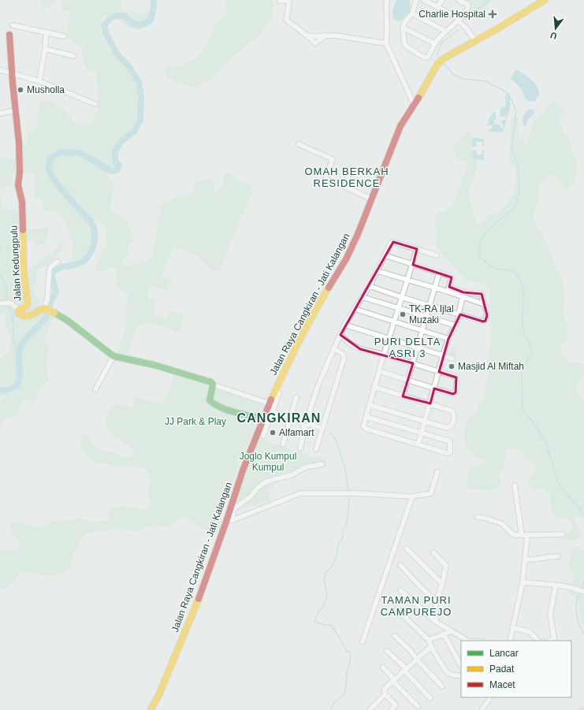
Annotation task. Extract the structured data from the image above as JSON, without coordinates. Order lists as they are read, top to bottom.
{
  "streets": {
    "street": ["Jalan Kedungpulu", "Jalan Raya Cangkiran - Jati Kalangan"]
  },
  "districts": [
    "OMAH BERKAH RESIDENCE",
    "PURI DELTA ASRI 3",
    "CANGKIRAN",
    "TAMAN PURI CAMPUREJO"
  ],
  "parks": ["JJ Park & Play", "Joglo Kumpul Kumpul"],
  "places": {
    "health": ["Charlie Hospital"],
    "other": [
      "Musholla",
      "TK-RA Ijlal Muzaki",
      "Masjid Al Miftah",
      "Alfamart"
    ]
  },
  "legend": ["Lancar", "Padat", "Macet"],
  "north": "bottom"
}
